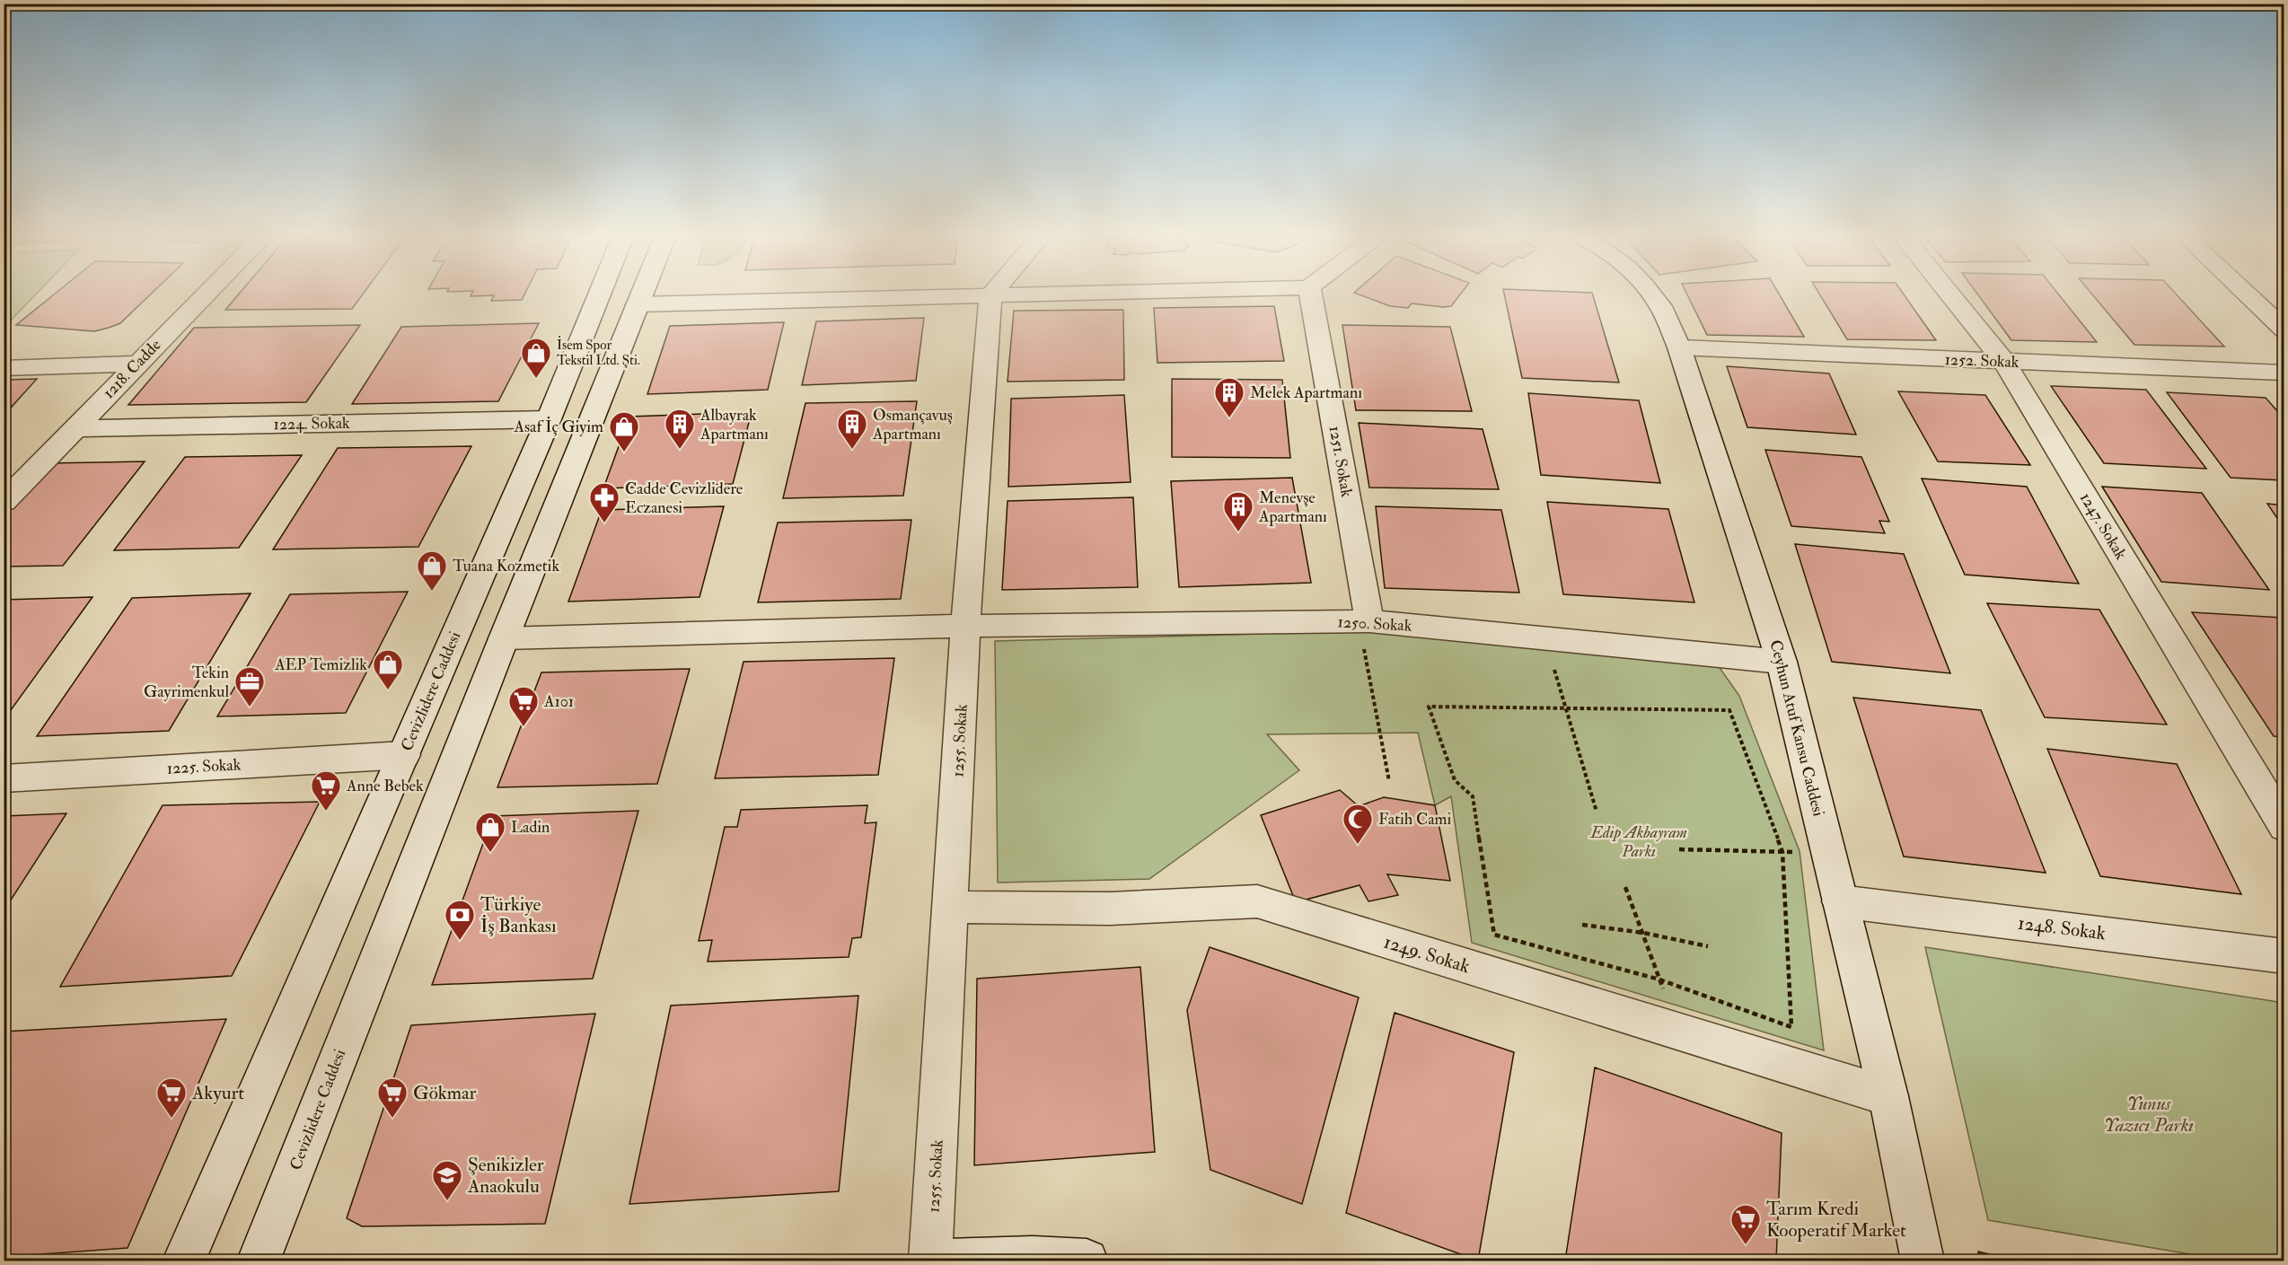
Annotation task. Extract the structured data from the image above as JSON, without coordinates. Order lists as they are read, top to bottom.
{
  "streets": {
    "street": [
      "1252. Sokak",
      "1218. Cadde",
      "1224. Sokak",
      "1251. Sokak",
      "1247. Sokak",
      "1250. Sokak",
      "Cevizlidere Caddesi",
      "Ceyhun Atuf Kansu Caddesi",
      "1255. Sokak",
      "1225. Sokak",
      "1248. Sokak",
      "1249. Sokak"
    ]
  },
  "crossings": [
    ["1252. Sokak", "1247. Sokak"],
    ["1252. Sokak", "Ceyhun Atuf Kansu Caddesi"],
    ["1218. Cadde", "1224. Sokak"],
    ["1224. Sokak", "Cevizlidere Caddesi"],
    ["1251. Sokak", "1250. Sokak"],
    ["1250. Sokak", "Cevizlidere Caddesi"],
    ["1250. Sokak", "Ceyhun Atuf Kansu Caddesi"],
    ["1250. Sokak", "1255. Sokak"],
    ["Cevizlidere Caddesi", "1225. Sokak"],
    ["Ceyhun Atuf Kansu Caddesi", "1248. Sokak"],
    ["Ceyhun Atuf Kansu Caddesi", "1249. Sokak"],
    ["1255. Sokak", "1249. Sokak"]
  ],
  "parks": ["Edip Akbayram Parkı", "Yunus Yazıcı Parkı"],
  "places": {
    "shop": [
      "İsem Spor Tekstil Ltd. Şti.",
      "Asaf İç Giyim",
      "Tuana Kozmetik",
      "AEP Temizlik",
      "Ladin"
    ],
    "building": [
      "Melek Apartmanı",
      "Albayrak Apartmanı",
      "Osmançavuş Apartmanı",
      "Menevşe Apartmanı"
    ],
    "pharmacy": ["Cadde Cevizlidere Eczanesi"],
    "office": ["Tekin Gayrimenkul"],
    "supermarket": [
      "A101",
      "Anne Bebek",
      "Akyurt",
      "Gökmar",
      "Tarım Kredi Kooperatif Market"
    ],
    "mosque": ["Fatih Cami"],
    "bank": ["Türkiye İş Bankası"],
    "school or university": ["Şenikizler Anaokulu"]
  }
}
